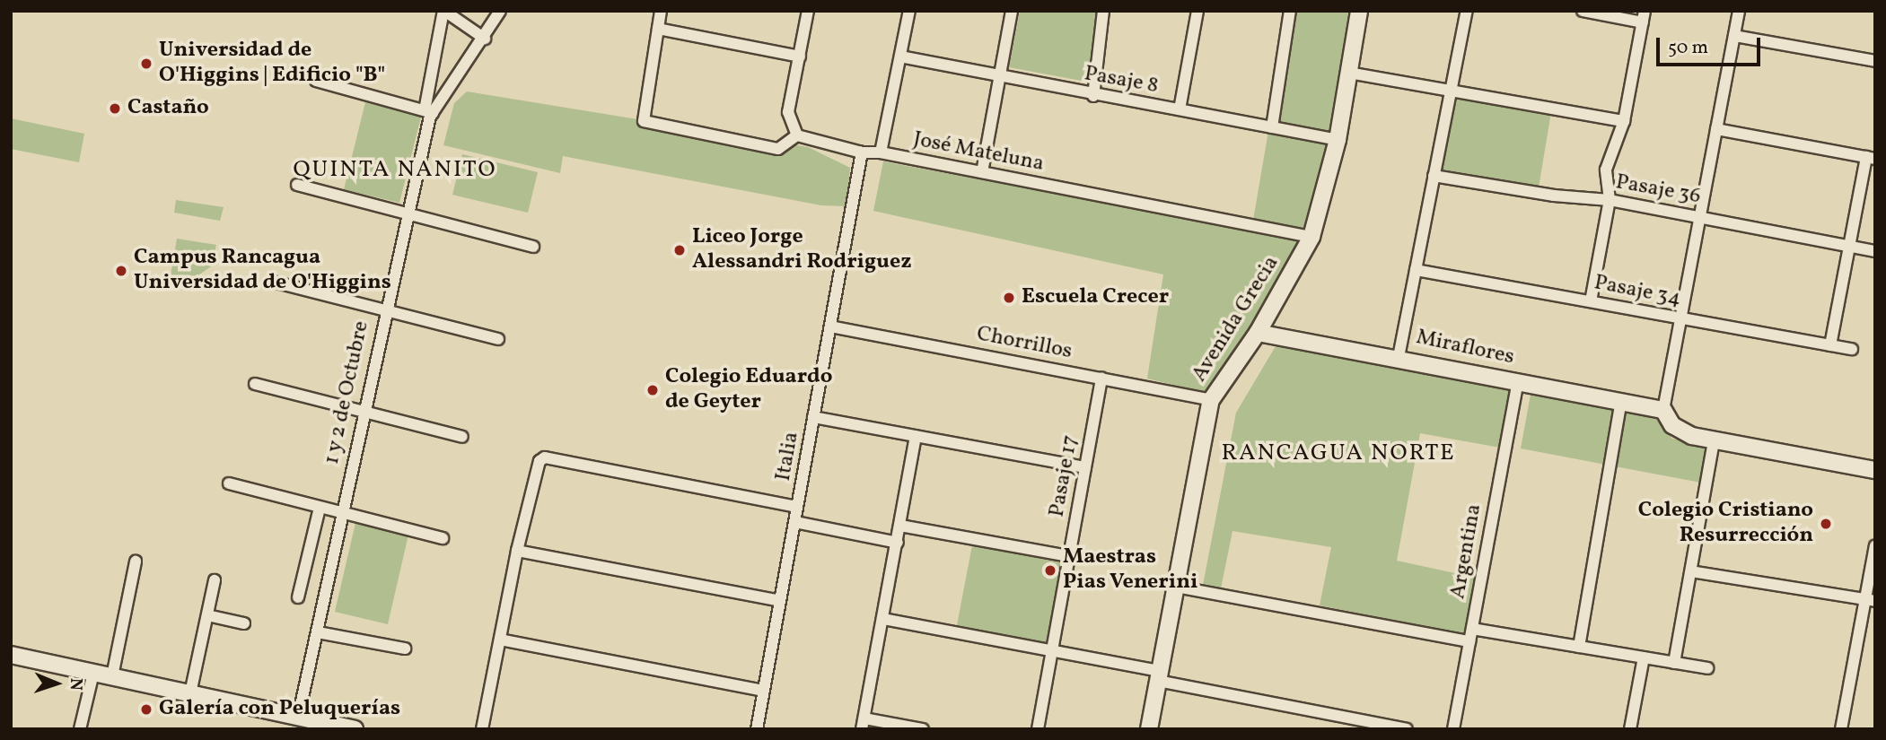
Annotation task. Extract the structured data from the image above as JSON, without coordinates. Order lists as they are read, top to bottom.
{
  "streets": {
    "street": [
      "Pasaje 8",
      "José Mateluna",
      "Pasaje 36",
      "Pasaje 34",
      "Avenida Grecia",
      "Chorrillos",
      "Miraflores",
      "1 y 2 de Octubre",
      "Italia",
      "Pasaje 17",
      "Argentina"
    ]
  },
  "crossings": [
    ["Pasaje 8", "Avenida Grecia"],
    ["José Mateluna", "Avenida Grecia"],
    ["José Mateluna", "Italia"],
    ["Avenida Grecia", "Chorrillos"],
    ["Avenida Grecia", "Miraflores"],
    ["Chorrillos", "Italia"],
    ["Chorrillos", "Pasaje 17"],
    ["Miraflores", "Argentina"]
  ],
  "districts": ["QUINTA NANITO", "RANCAGUA NORTE"],
  "places": [
    "Universidad de O'Higgins | Edificio \"B\"",
    "Castaño",
    "Liceo Jorge Alessandri Rodriguez",
    "Campus Rancagua Universidad de O'Higgins",
    "Escuela Crecer",
    "Colegio Eduardo de Geyter",
    "Colegio Cristiano Resurrección",
    "Maestras Pias Venerini",
    "Galería con Peluquerías"
  ],
  "scale_bar": "50 m",
  "north": "right"
}
